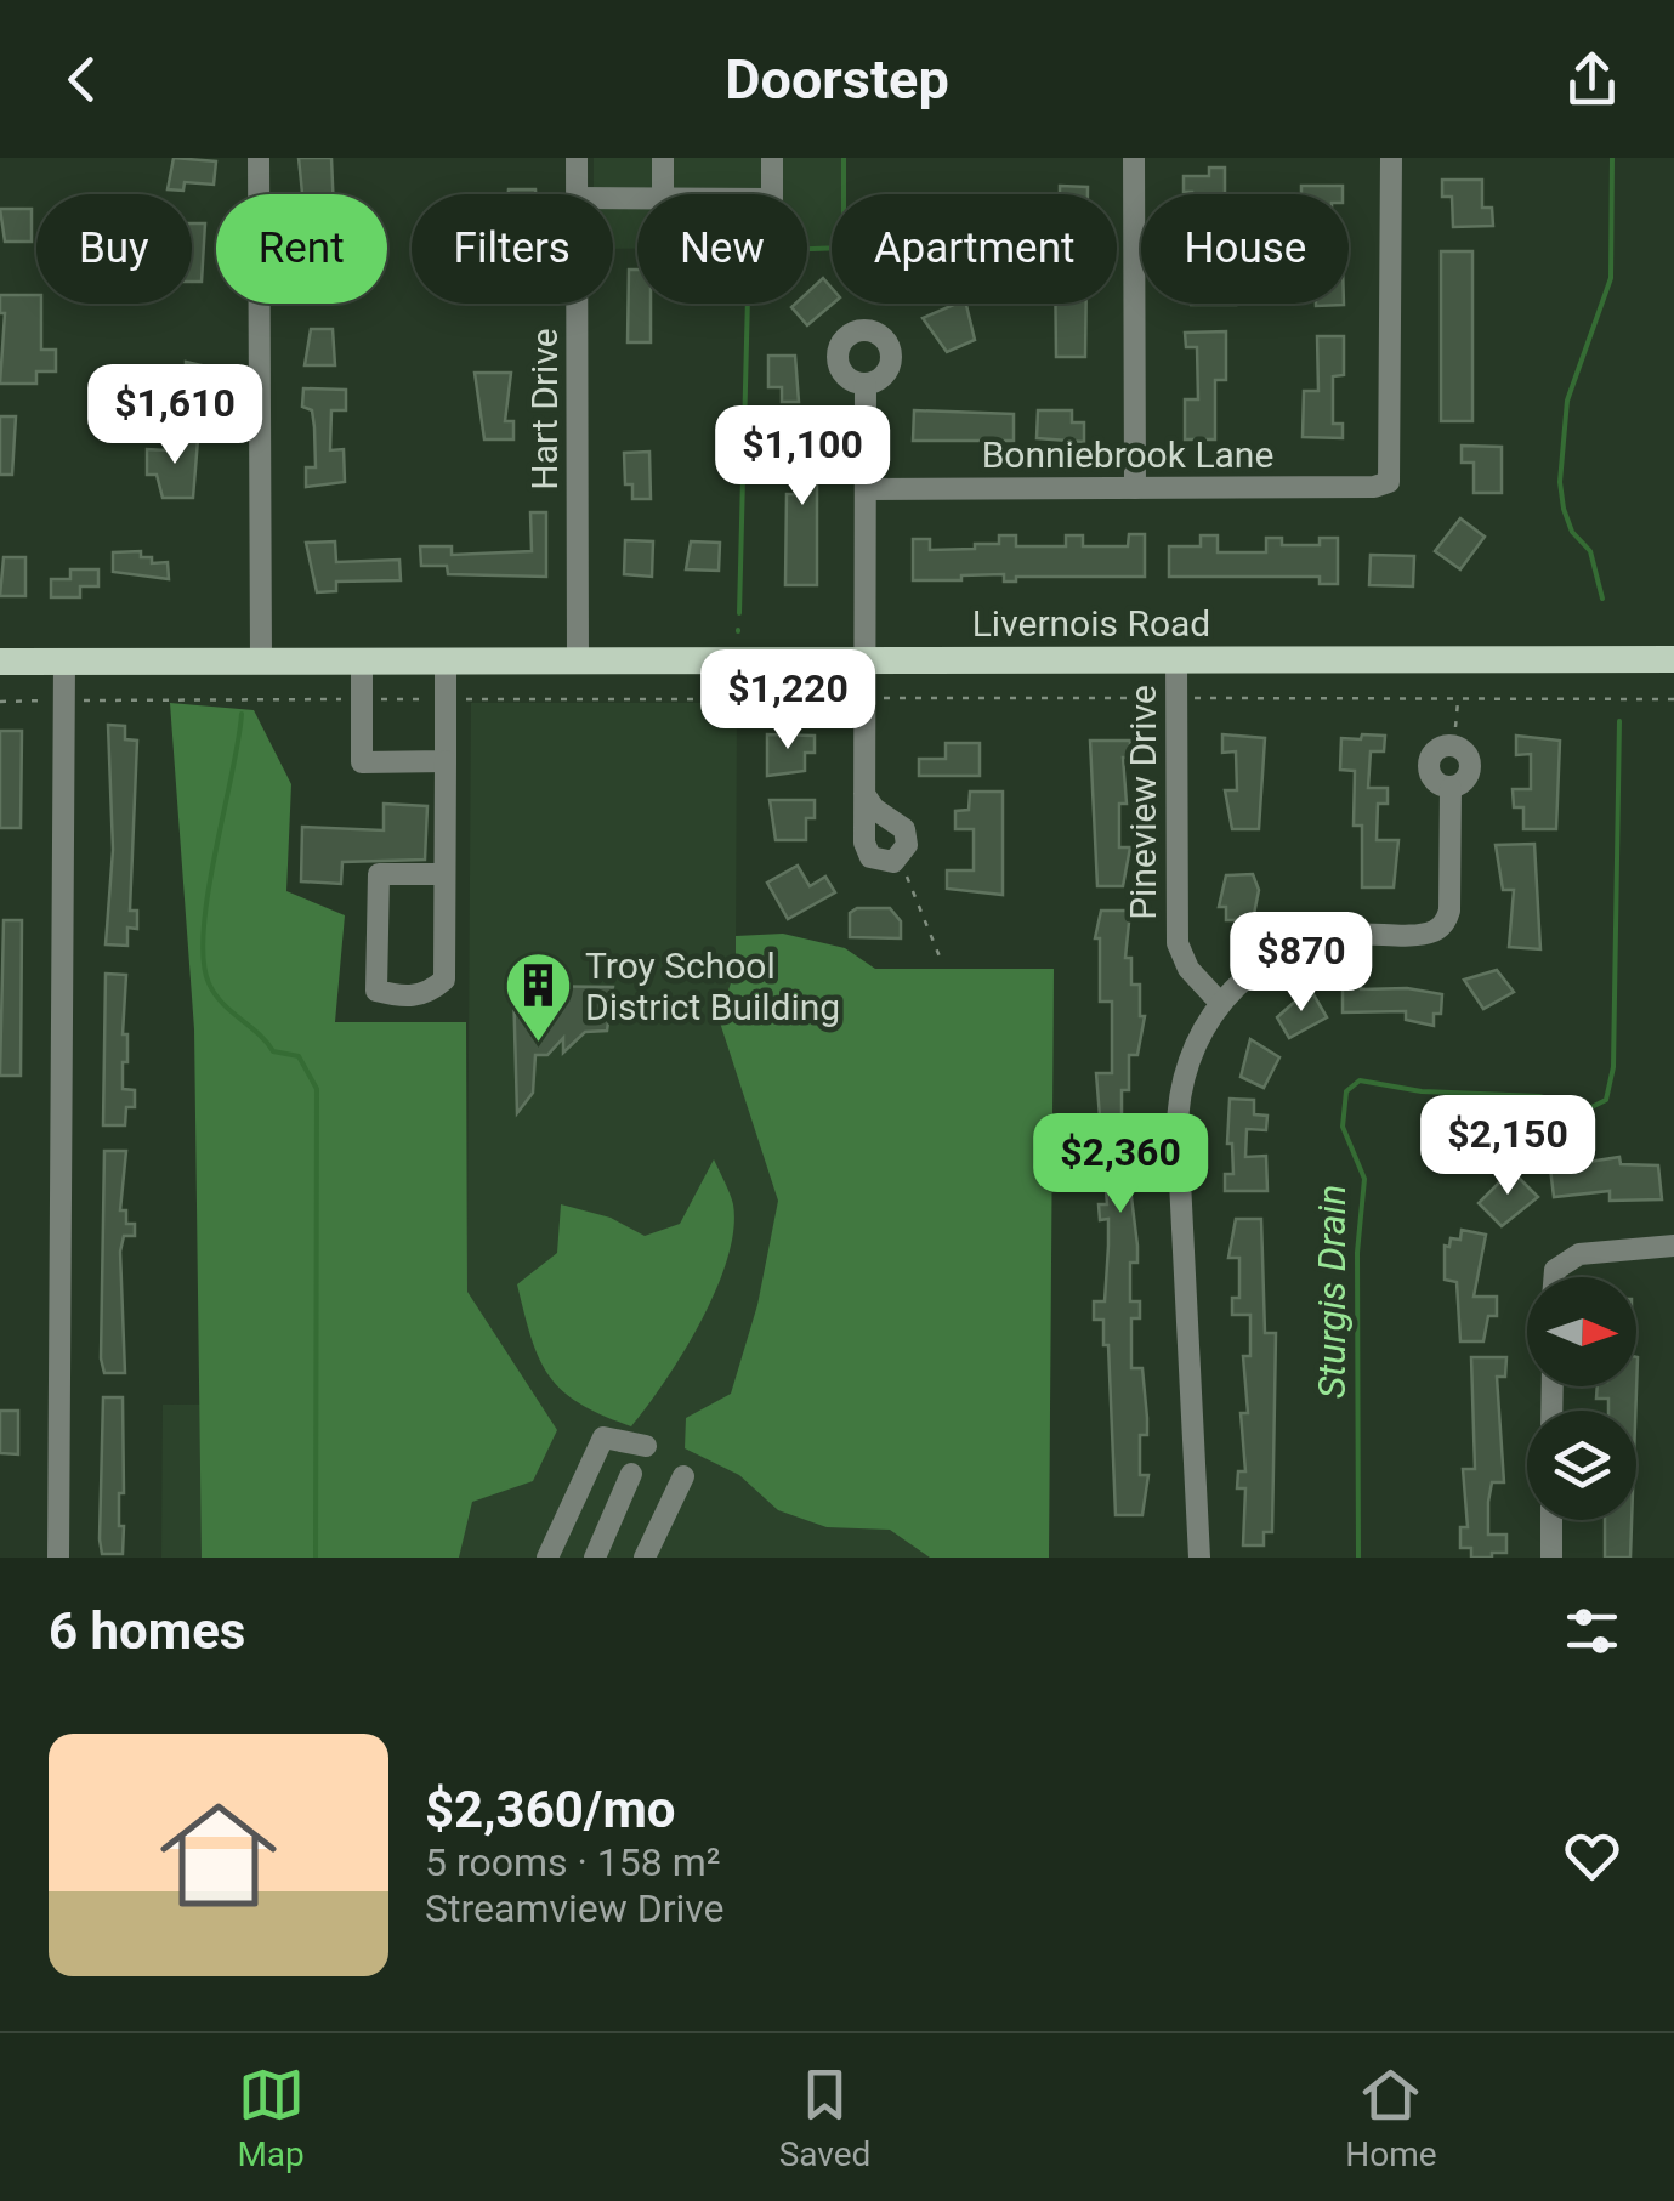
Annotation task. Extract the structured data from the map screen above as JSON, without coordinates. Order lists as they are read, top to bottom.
{
  "streets": {
    "main road": ["Livernois Road"],
    "street": ["Hart Drive", "Bonniebrook Lane", "Pineview Drive"]
  },
  "crossings": [
    ["Hart Drive", "Livernois Road"],
    ["Livernois Road", "Pineview Drive"]
  ],
  "water": ["Sturgis Drain"],
  "places": {
    "building": ["Troy School District Building"]
  },
  "north": "right",
  "page": {
    "header": "Doorstep",
    "chip": [
      "Buy",
      "Rent",
      "Filters",
      "New",
      "Apartment",
      "House"
    ],
    "price": [
      "$1,610",
      "$1,100",
      "$1,220",
      "$870",
      "$2,150",
      "$2,360"
    ],
    "heading": "6 homes",
    "list": [
      {
        "name": "$2,360/mo",
        "note": "5 rooms · 158 m² · Streamview Drive"
      }
    ],
    "tabs": ["Map", "Saved", "Home"]
  }
}
